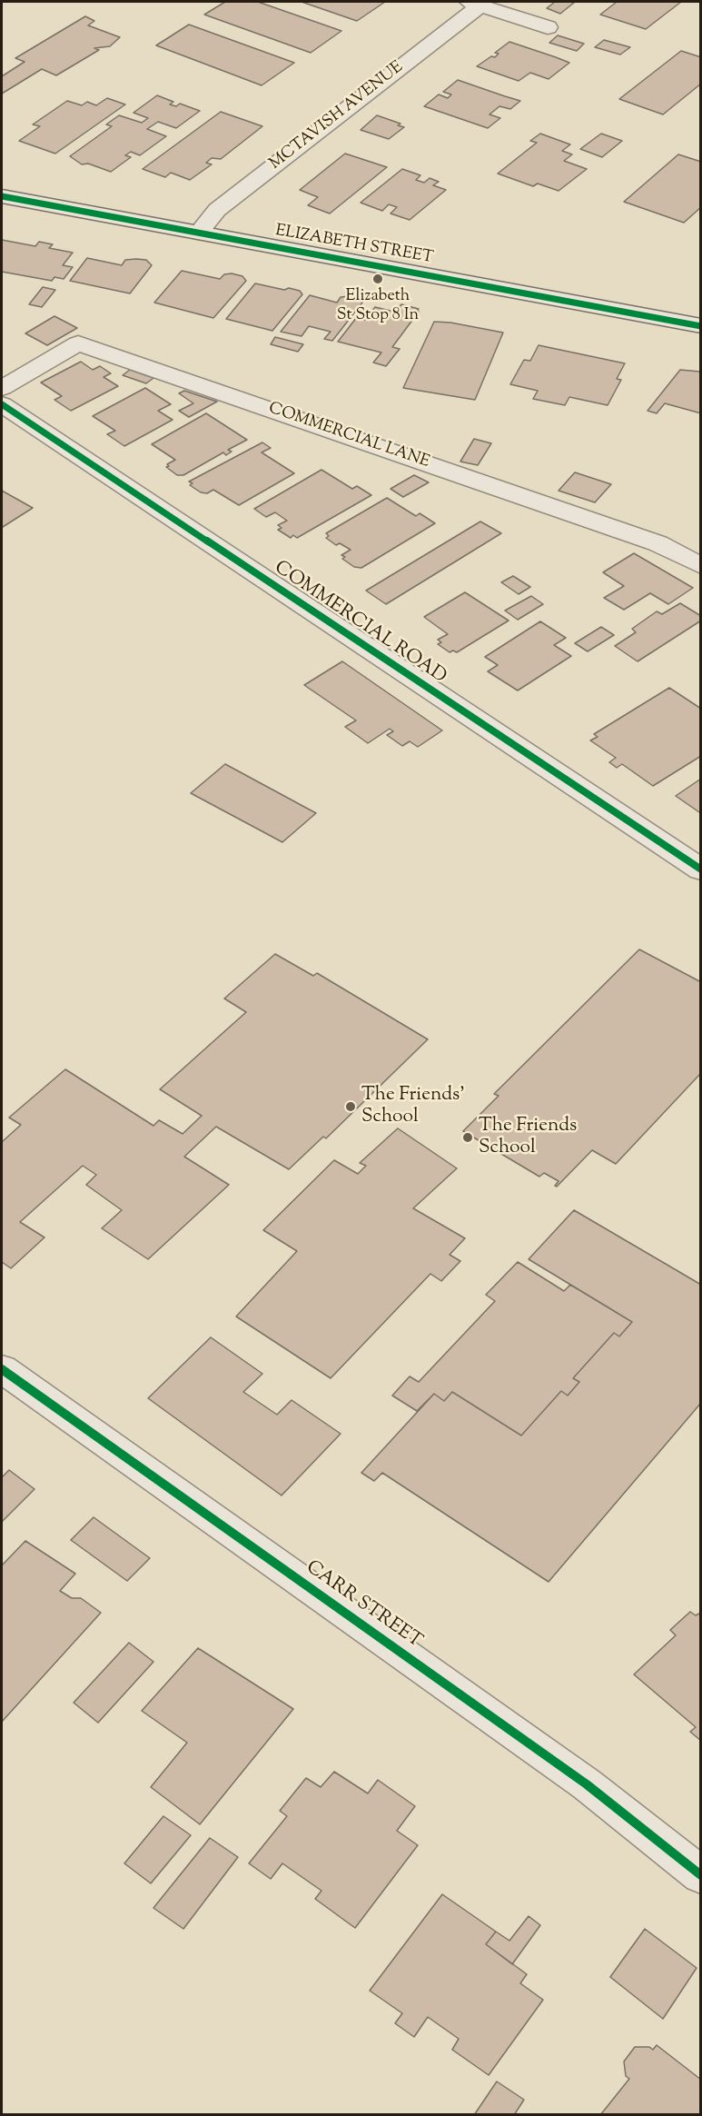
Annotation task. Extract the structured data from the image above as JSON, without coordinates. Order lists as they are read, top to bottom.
{
  "streets": {
    "street": [
      "MCTAVISH AVENUE",
      "ELIZABETH STREET",
      "COMMERCIAL LANE",
      "COMMERCIAL ROAD",
      "CARR STREET"
    ]
  },
  "crossings": [
    ["MCTAVISH AVENUE", "ELIZABETH STREET"]
  ],
  "places": ["Elizabeth St Stop 8 In", "The Friends' School", "The Friends School"]
}
